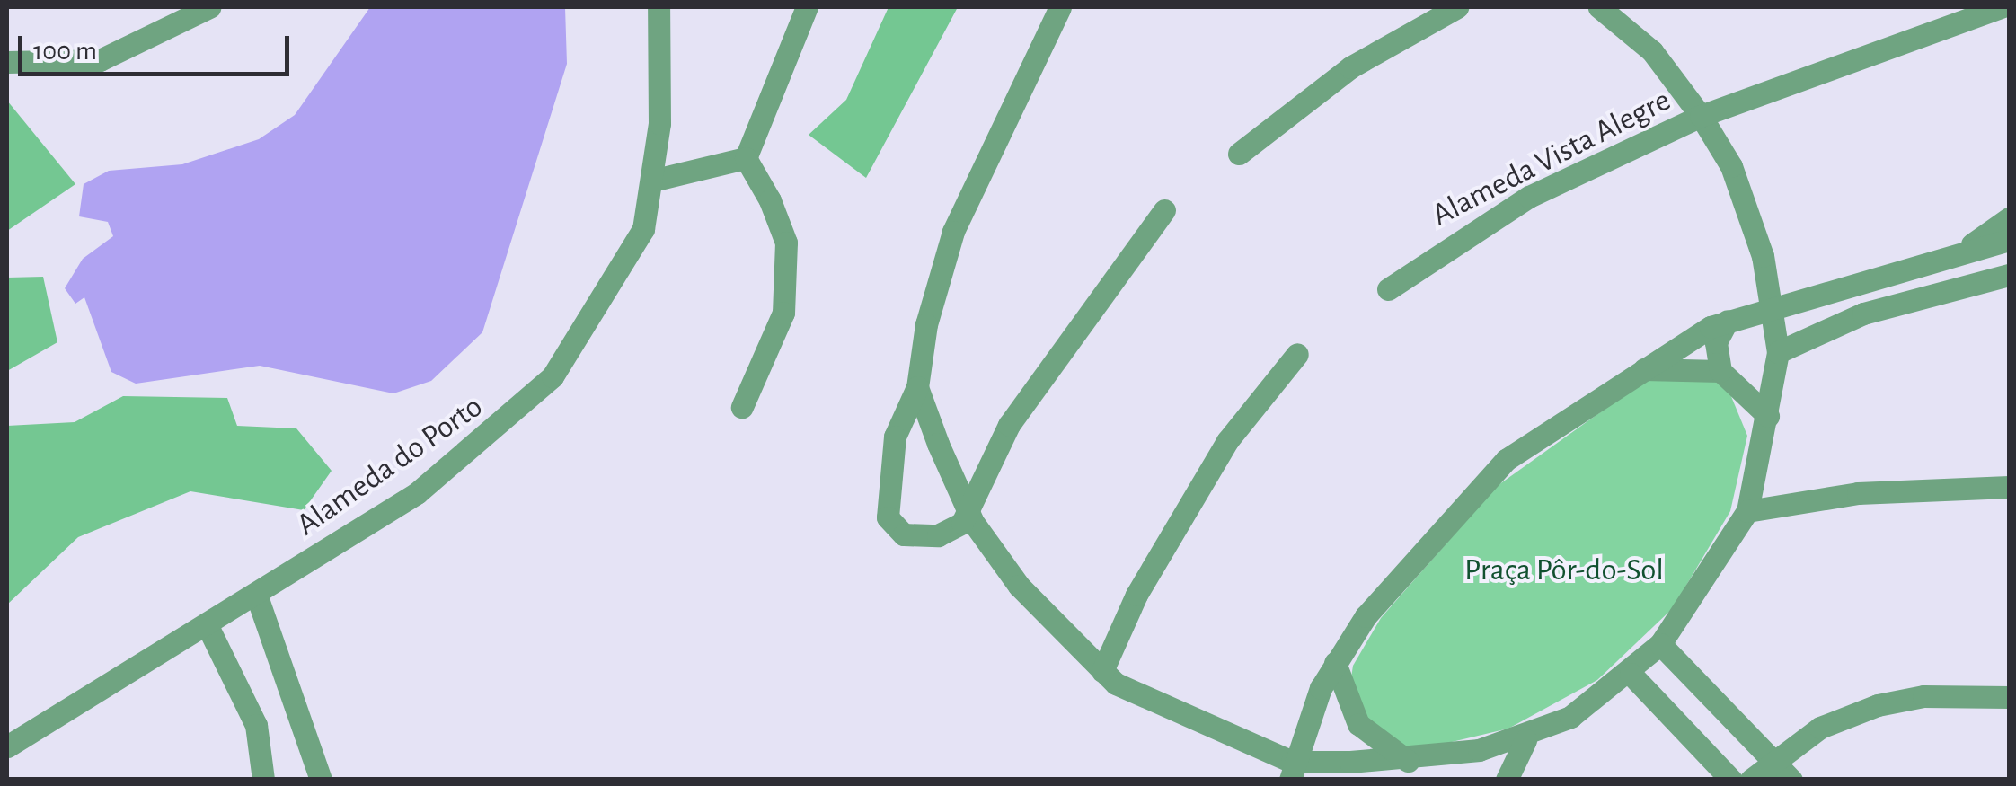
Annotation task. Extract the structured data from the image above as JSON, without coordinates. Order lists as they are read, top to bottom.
{
  "streets": {
    "street": ["Alameda Vista Alegre", "Alameda do Porto"]
  },
  "parks": ["Praça Pôr-do-Sol"],
  "scale_bar": "100 m"
}
